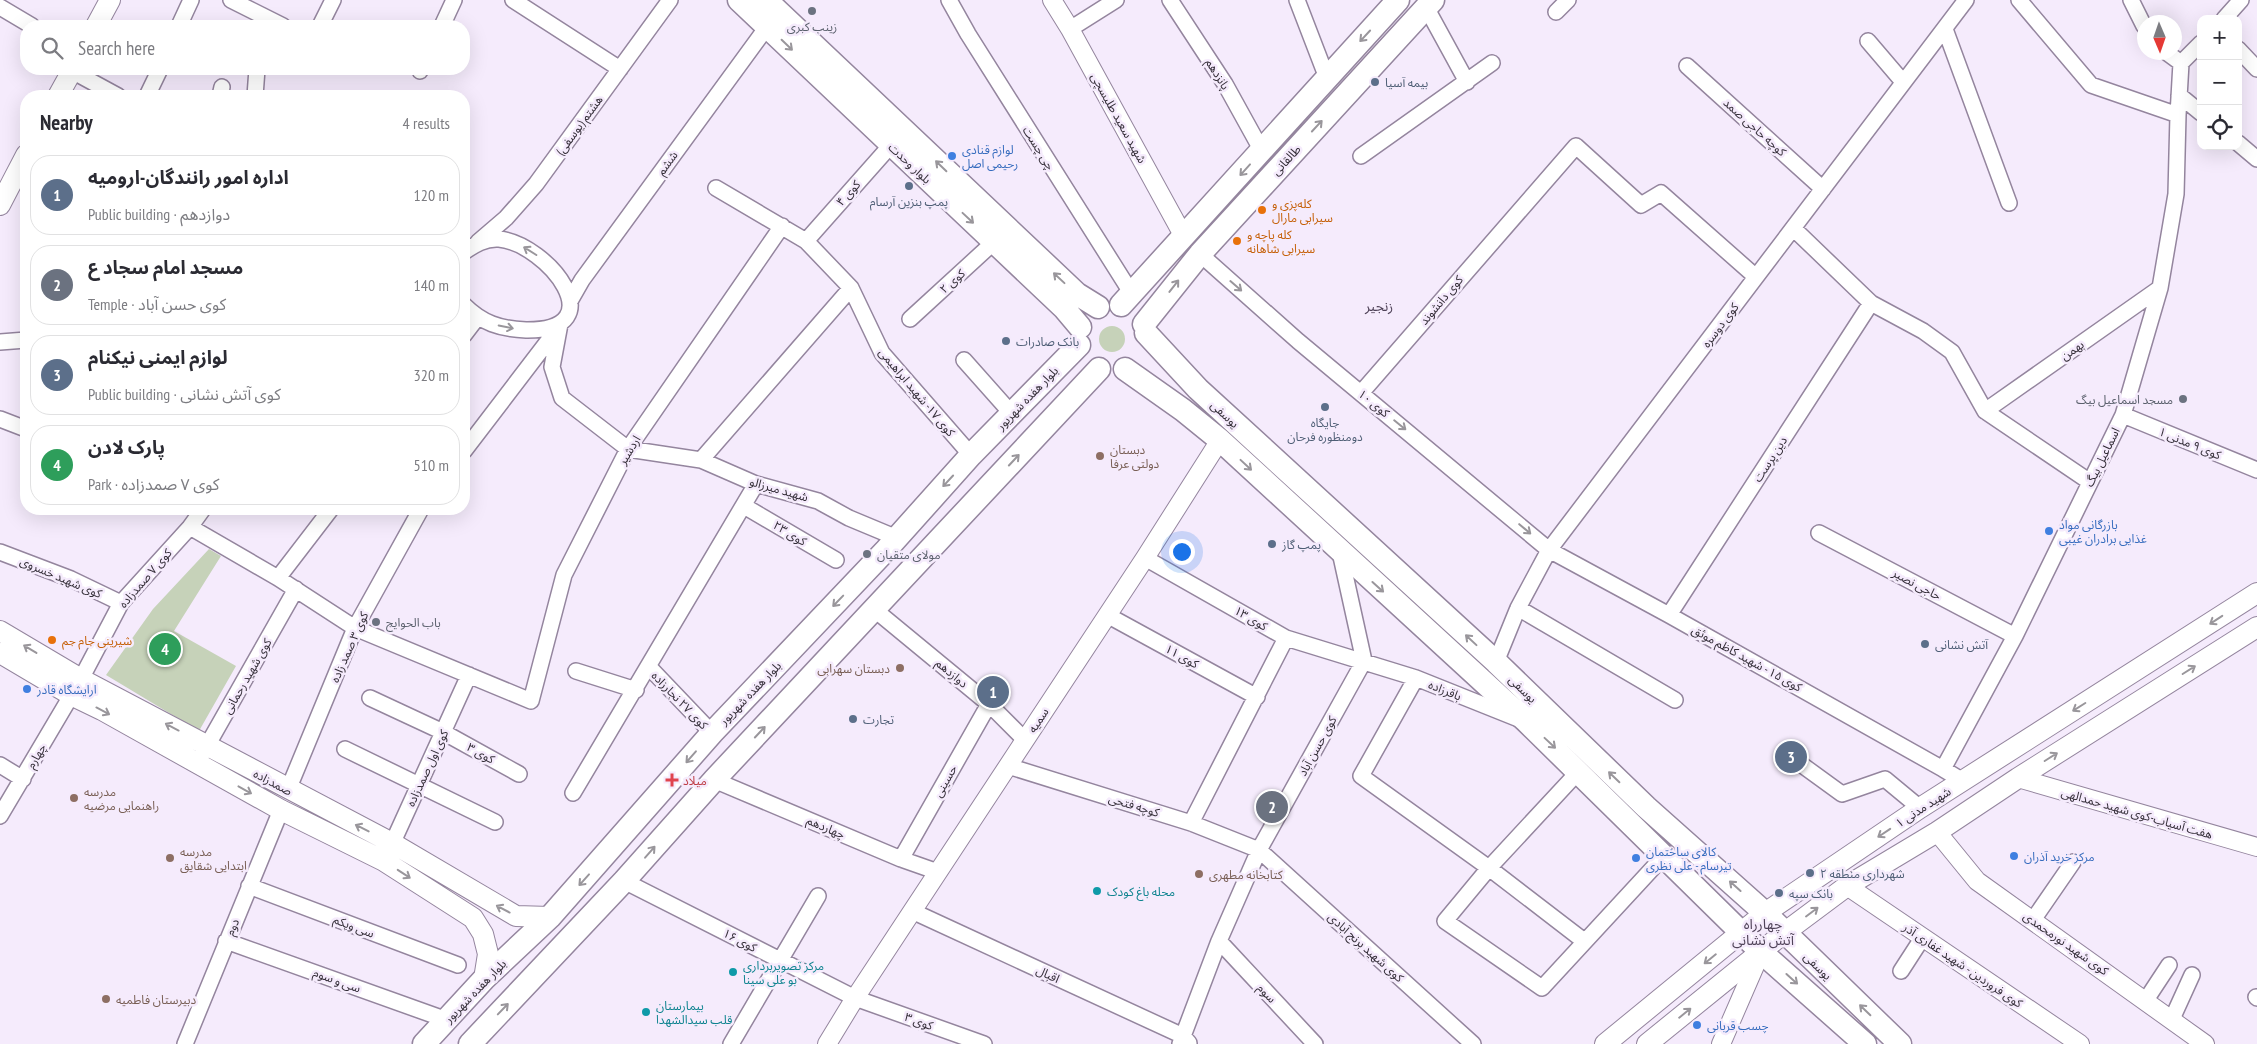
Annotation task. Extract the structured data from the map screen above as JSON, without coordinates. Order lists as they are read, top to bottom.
{
  "streets": {
    "main road": [
      "طالقانی",
      "بلوار وحدت",
      "بلوار هفده شهریور",
      "یوسفی",
      "صمدزاده",
      "شهید مدنی ۱"
    ],
    "street": [
      "پانزدهم",
      "شهید سعید طلیسچی",
      "هشتم (یوسفی)",
      "کوچه حاجی صمد",
      "چی چست",
      "ششم",
      "کوی ۴",
      "کوی ۲",
      "کوی دانشوند",
      "کوی دوسره",
      "بهمن",
      "کوی ۱۷- شهید ابراهیمی",
      "کوی ۱۰",
      "کوی ۹ مدنی ۱",
      "اردشیر",
      "اسماعیل بیگ",
      "دین پرست",
      "شهید میرزالو",
      "کوی ۲۳",
      "کوی شهید خسروی",
      "کوی ۷ صمدزاده",
      "حاجی نصیر",
      "کوی ۱۳",
      "کوی ۳ صمد زاده",
      "کوی ۱۱",
      "کوی ۱۵ - شهید کاظم موثق",
      "دوازدهم",
      "کوی شهید رحمانی",
      "باقرزاده",
      "کوی ۲۷ نجارزاده",
      "سمیه",
      "کوی حسن آباد",
      "کوی ۳",
      "چهارم",
      "کوی اول صمدزاده",
      "حسینی",
      "کوچه فتحی",
      "هفت آسیاب-کوی شهید حمدالهی",
      "چهاردهم",
      "سی ویکم",
      "دوم",
      "کوی ۱۶",
      "کوی شهید نورمحمدی",
      "کوی شهید برنج آبادی",
      "کوی فروردین - شهید غفاری آذر",
      "اقبال",
      "سی و سوم",
      "سوم"
    ]
  },
  "crossings": [
    ["پانزدهم", "طالقانی"],
    ["شهید سعید طلیسچی", "طالقانی"],
    ["کوچه حاجی صمد", "کوی دوسره"],
    ["چی چست", "طالقانی"],
    ["چی چست", "بلوار وحدت"],
    ["چی چست", "بلوار هفده شهریور"],
    ["چی چست", "یوسفی"],
    ["طالقانی", "بلوار وحدت"],
    ["طالقانی", "بلوار هفده شهریور"],
    ["طالقانی", "کوی ۱۰"],
    ["طالقانی", "یوسفی"],
    ["ششم", "بلوار وحدت"],
    ["بلوار وحدت", "کوی ۴"],
    ["بلوار وحدت", "کوی ۲"],
    ["بلوار وحدت", "بلوار هفده شهریور"],
    ["بلوار وحدت", "یوسفی"],
    ["کوی ۴", "کوی ۱۷- شهید ابراهیمی"],
    ["کوی دانشوند", "کوی دوسره"],
    ["کوی دانشوند", "کوی ۱۰"],
    ["کوی دوسره", "کوی ۱۰"],
    ["کوی دوسره", "یوسفی"],
    ["کوی دوسره", "کوی ۱۵ - شهید کاظم موثق"],
    ["بهمن", "اسماعیل بیگ"],
    ["کوی ۱۷- شهید ابراهیمی", "بلوار هفده شهریور"],
    ["کوی ۱۷- شهید ابراهیمی", "اردشیر"],
    ["بلوار هفده شهریور", "یوسفی"],
    ["بلوار هفده شهریور", "شهید میرزالو"],
    ["بلوار هفده شهریور", "کوی ۲۷ نجارزاده"],
    ["بلوار هفده شهریور", "صمدزاده"],
    ["بلوار هفده شهریور", "سی و سوم"],
    ["کوی ۱۰", "کوی ۱۵ - شهید کاظم موثق"],
    ["یوسفی", "باقرزاده"],
    ["یوسفی", "سمیه"],
    ["یوسفی", "شهید مدنی ۱"],
    ["کوی ۹ مدنی ۱", "اسماعیل بیگ"],
    ["اردشیر", "شهید میرزالو"],
    ["اردشیر", "کوی اول صمدزاده"],
    ["اسماعیل بیگ", "حاجی نصیر"],
    ["اسماعیل بیگ", "کوی ۱۵ - شهید کاظم موثق"],
    ["دین پرست", "کوی ۱۵ - شهید کاظم موثق"],
    ["کوی شهید خسروی", "کوی ۷ صمدزاده"],
    ["کوی ۷ صمدزاده", "چهارم"],
    ["کوی ۷ صمدزاده", "صمدزاده"],
    ["کوی ۱۳", "باقرزاده"],
    ["کوی ۱۳", "سمیه"],
    ["کوی ۱۳", "کوی حسن آباد"],
    ["کوی ۳ صمد زاده", "صمدزاده"],
    ["کوی ۱۱", "سمیه"],
    ["دوازدهم", "سمیه"],
    ["دوازدهم", "حسینی"],
    ["کوی شهید رحمانی", "صمدزاده"],
    ["باقرزاده", "کوی حسن آباد"],
    ["سمیه", "کوی ۳"],
    ["سمیه", "کوچه فتحی"],
    ["سمیه", "چهاردهم"],
    ["سمیه", "کوی ۱۶"],
    ["سمیه", "اقبال"],
    ["کوی حسن آباد", "کوچه فتحی"],
    ["کوی حسن آباد", "کوی شهید برنج آبادی"],
    ["کوی حسن آباد", "اقبال"],
    ["کوی حسن آباد", "سوم"],
    ["کوی ۳", "کوی اول صمدزاده"],
    ["کوی ۳", "کوی ۱۶"],
    ["چهارم", "صمدزاده"],
    ["کوی اول صمدزاده", "صمدزاده"],
    ["حسینی", "چهاردهم"],
    ["صمدزاده", "دوم"],
    ["کوچه فتحی", "کوی شهید برنج آبادی"],
    ["سی ویکم", "دوم"],
    ["دوم", "سی و سوم"]
  ],
  "one_way": ["کوی ۱۰"],
  "districts": ["زنجیر", "چهارراه آتش نشانی"],
  "places": {
    "other": [
      "زینب کبری",
      "بیمه آسیا",
      "لوازم قنادی رحیمی اصل",
      "پمپ بنزین آرسام",
      "کله‌پزی و سیرابی مارال",
      "کله پاچه و سیرابی شاهانه",
      "بانک صادرات",
      "مسجد اسماعیل بیگ",
      "جایگاه دومنظوره فرحان",
      "دبستان دولتی عرفا",
      "بازرگانی مواد غذایی برادران غیبی",
      "پمپ گاز",
      "مولای متقیان",
      "باب الحوایج",
      "شیرینی جام جم",
      "آتش نشانی",
      "دبستان سهرابی",
      "ارایشگاه قادر",
      "تجارت",
      "مدرسه راهنمایی مرضیه",
      "مرکز خرید آذران",
      "مدرسه ابتدایی شقایق",
      "کالای ساختمان تیرسام - علی نظری",
      "شهرداری منطقه ۲",
      "کتابخانه مطهری",
      "محله باغ کودک",
      "بانک سپه",
      "مرکز تصویربرداری بو علی سینا",
      "دبیرستان فاطمیه",
      "بیمارستان قلب سیدالشهدا",
      "چسب قربانی"
    ],
    "health": ["میلاد"]
  },
  "north": "bottom",
  "page": {
    "map_buttons": ["+", "−"],
    "search": "Search here",
    "heading": ["Nearby", "4 results"],
    "list": [
      {
        "mark": "1",
        "name": "اداره امور رانندگان-ارومیه",
        "note": "Public building · دوازدهم",
        "value": "120 m"
      },
      {
        "mark": "2",
        "name": "مسجد امام سجاد ع",
        "note": "Temple · کوی حسن آباد",
        "value": "140 m"
      },
      {
        "mark": "3",
        "name": "لوازم ایمنی نیکنام",
        "note": "Public building · کوی آتش نشانی",
        "value": "320 m"
      },
      {
        "mark": "4",
        "name": "پارک لادن",
        "note": "Park · کوی ۷ صمدزاده",
        "value": "510 m"
      }
    ],
    "pins": [
      "4",
      "1",
      "3",
      "2"
    ]
  }
}
